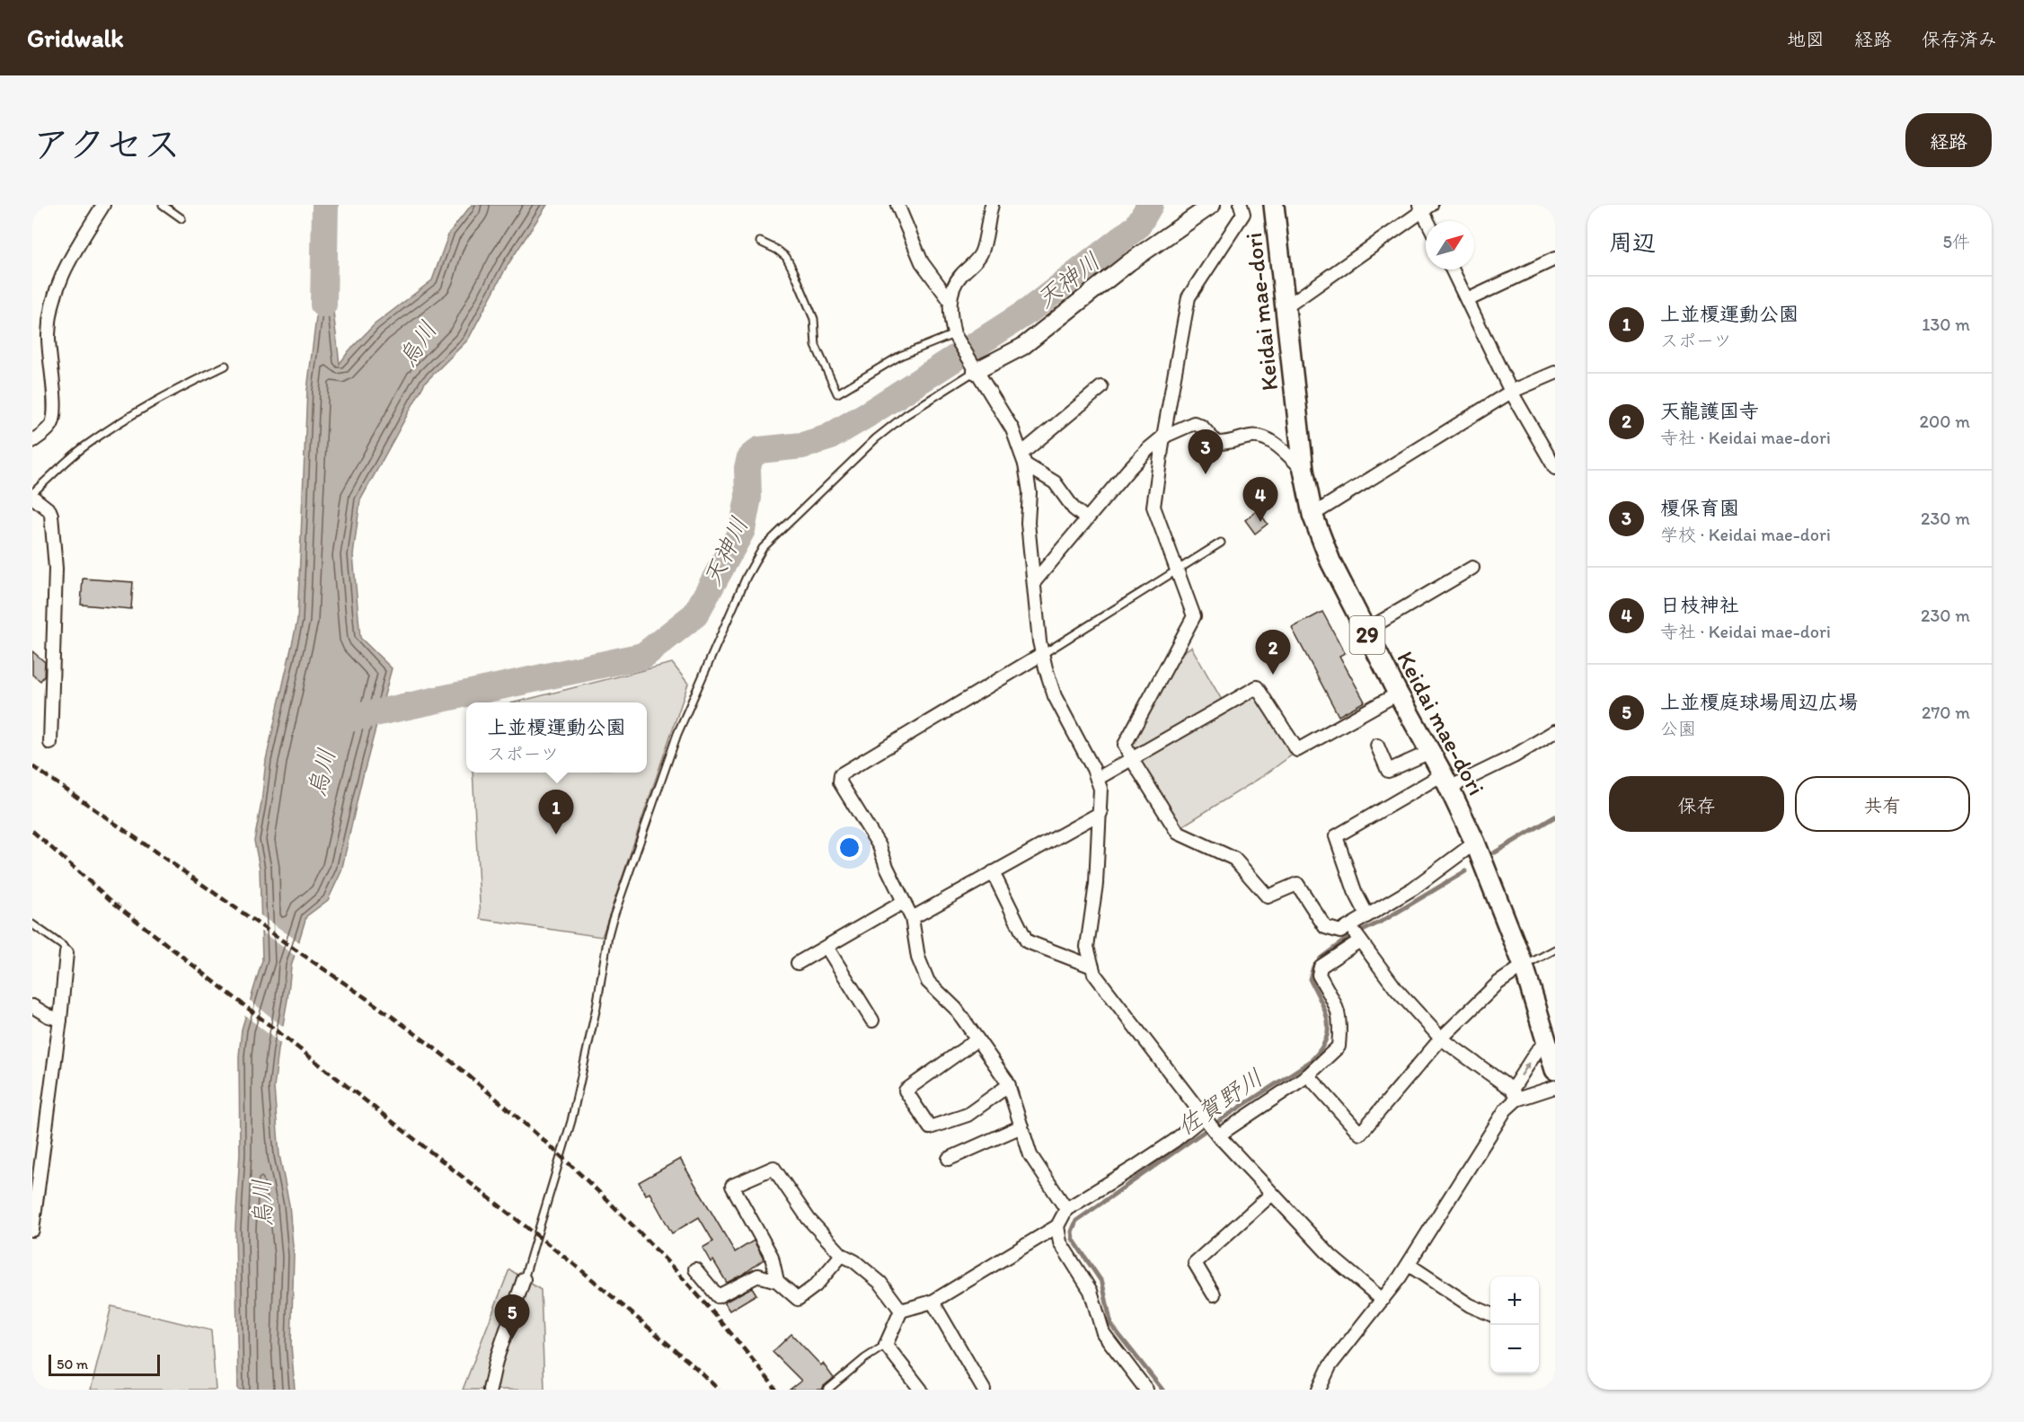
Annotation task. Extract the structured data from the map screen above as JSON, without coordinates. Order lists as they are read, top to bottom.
{
  "streets": {
    "main road": ["Keidai mae-dori", "29"]
  },
  "water": ["天神川", "烏川", "佐賀野川"],
  "scale_bar": "50 m",
  "north": "top right",
  "page": {
    "header": "Gridwalk",
    "nav": ["地図", "経路", "保存済み"],
    "title": "アクセス",
    "buttons": [
      "経路",
      ["保存", "共有"]
    ],
    "heading": ["周辺", "5件"],
    "list": [
      {
        "mark": "1",
        "name": "上並榎運動公園",
        "note": "スポーツ",
        "value": "130 m"
      },
      {
        "mark": "2",
        "name": "天龍護国寺",
        "note": "寺社 · Keidai mae-dori",
        "value": "200 m"
      },
      {
        "mark": "3",
        "name": "榎保育園",
        "note": "学校 · Keidai mae-dori",
        "value": "230 m"
      },
      {
        "mark": "4",
        "name": "日枝神社",
        "note": "寺社 · Keidai mae-dori",
        "value": "230 m"
      },
      {
        "mark": "5",
        "name": "上並榎庭球場周辺広場",
        "note": "公園",
        "value": "270 m"
      }
    ],
    "pins": [
      "3",
      "4",
      "2",
      "1",
      "5"
    ],
    "popup": ["上並榎運動公園", "スポーツ"],
    "map_buttons": ["+", "−"],
    "scale": "50 m"
  }
}
